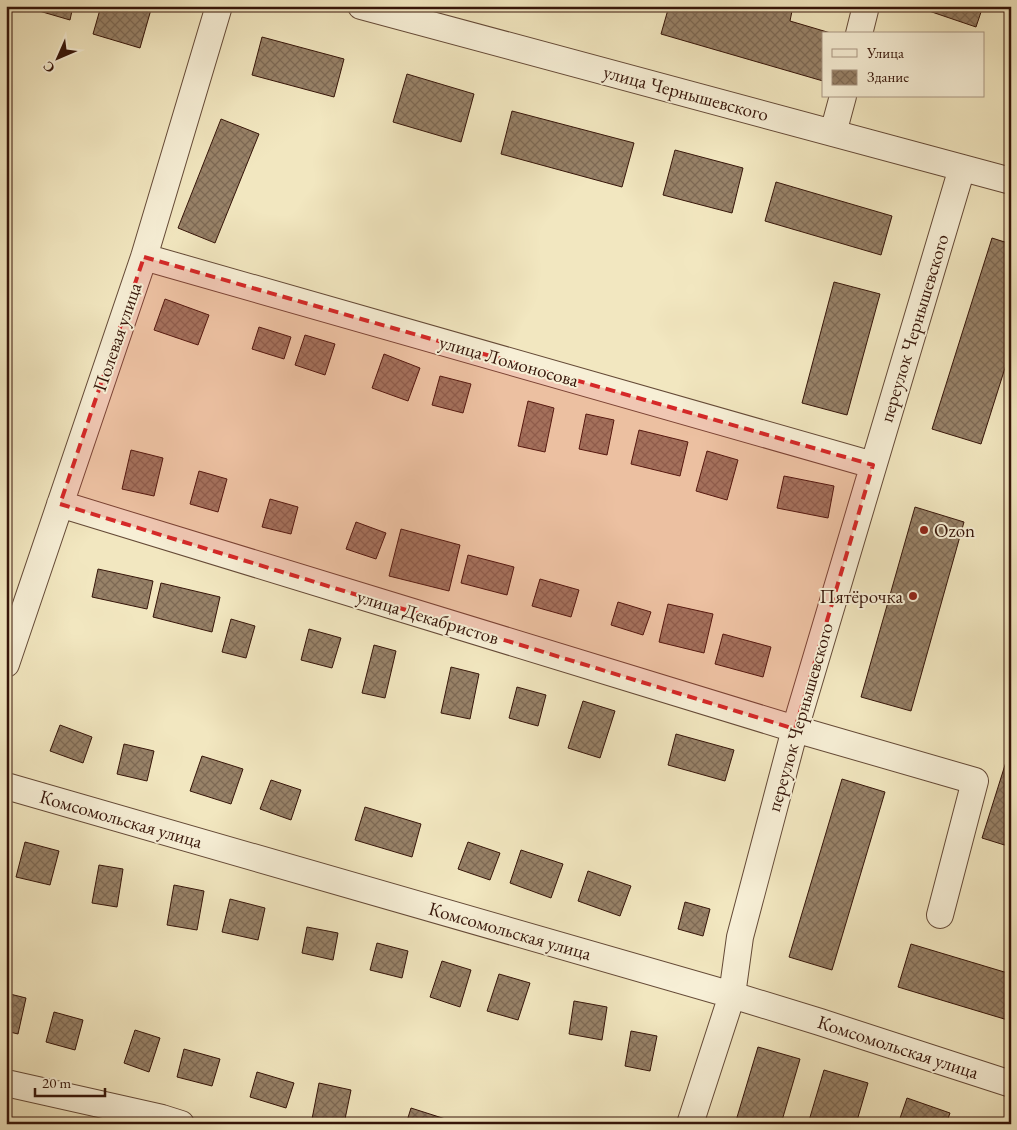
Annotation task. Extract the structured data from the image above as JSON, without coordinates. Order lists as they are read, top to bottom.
{
  "streets": {
    "street": [
      "улица Чернышевского",
      "переулок Чернышевского",
      "Полевая улица",
      "улица Ломоносова",
      "улица Декабристов",
      "Комсомольская улица"
    ]
  },
  "crossings": [
    ["улица Чернышевского", "переулок Чернышевского"],
    ["переулок Чернышевского", "улица Ломоносова"],
    ["переулок Чернышевского", "улица Декабристов"],
    ["переулок Чернышевского", "Комсомольская улица"],
    ["Полевая улица", "улица Ломоносова"],
    ["Полевая улица", "улица Декабристов"]
  ],
  "places": ["Ozon", "Пятёрочка"],
  "legend": ["Улица", "Здание"],
  "scale_bar": "20 m",
  "north": "bottom left"
}
